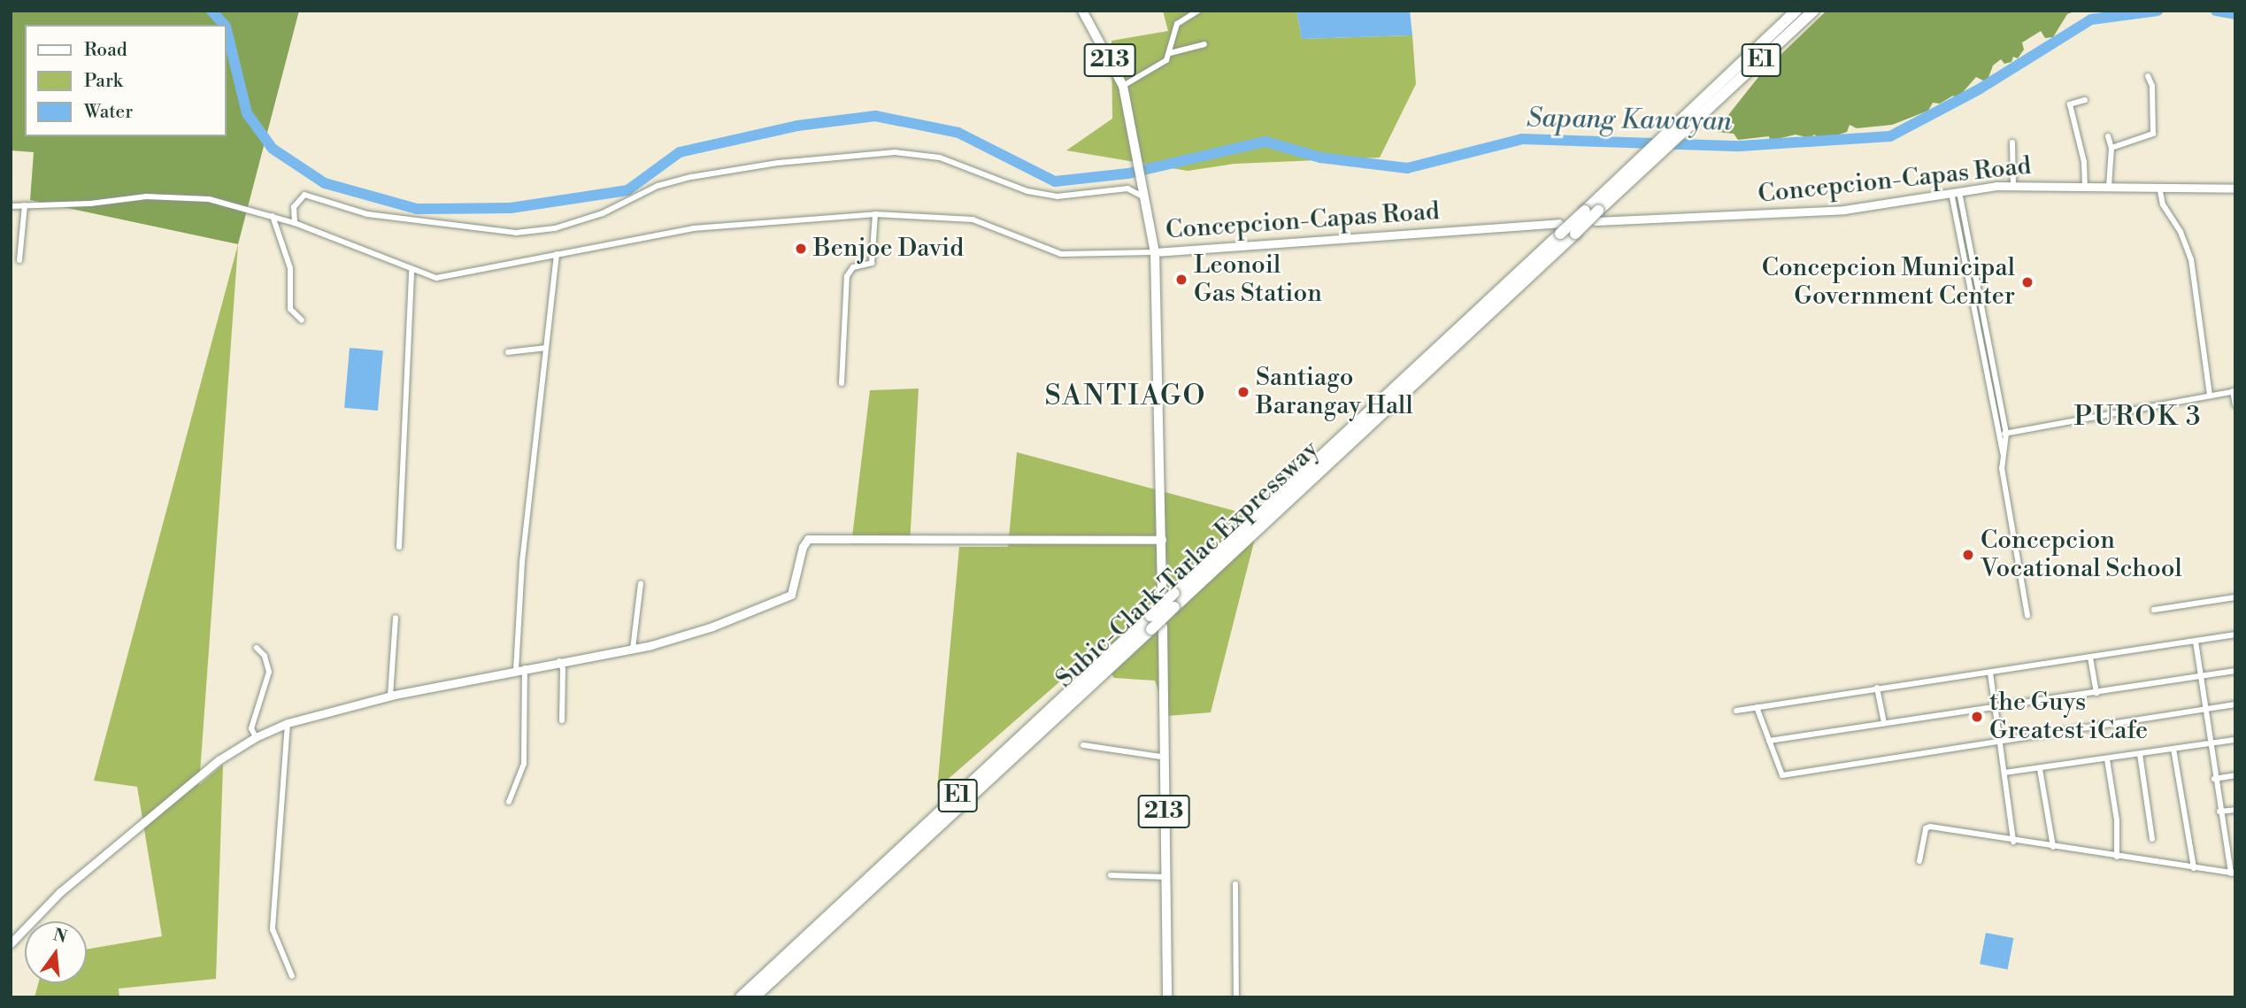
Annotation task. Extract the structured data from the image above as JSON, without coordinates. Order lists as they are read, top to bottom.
{
  "streets": {
    "highway": ["E1", "Subic-Clark-Tarlac Expressway"],
    "main road": ["213", "Concepcion-Capas Road"]
  },
  "crossings": [
    ["213", "Concepcion-Capas Road"],
    ["213", "Subic-Clark-Tarlac Expressway"],
    ["Concepcion-Capas Road", "Subic-Clark-Tarlac Expressway"]
  ],
  "districts": ["SANTIAGO", "PUROK 3"],
  "water": ["Sapang Kawayan"],
  "places": [
    "Benjoe David",
    "Leonoil Gas Station",
    "Concepcion Municipal Government Center",
    "Santiago Barangay Hall",
    "Concepcion Vocational School",
    "the Guys Greatest iCafe"
  ],
  "legend": ["Road", "Park", "Water"],
  "north": "top"
}
